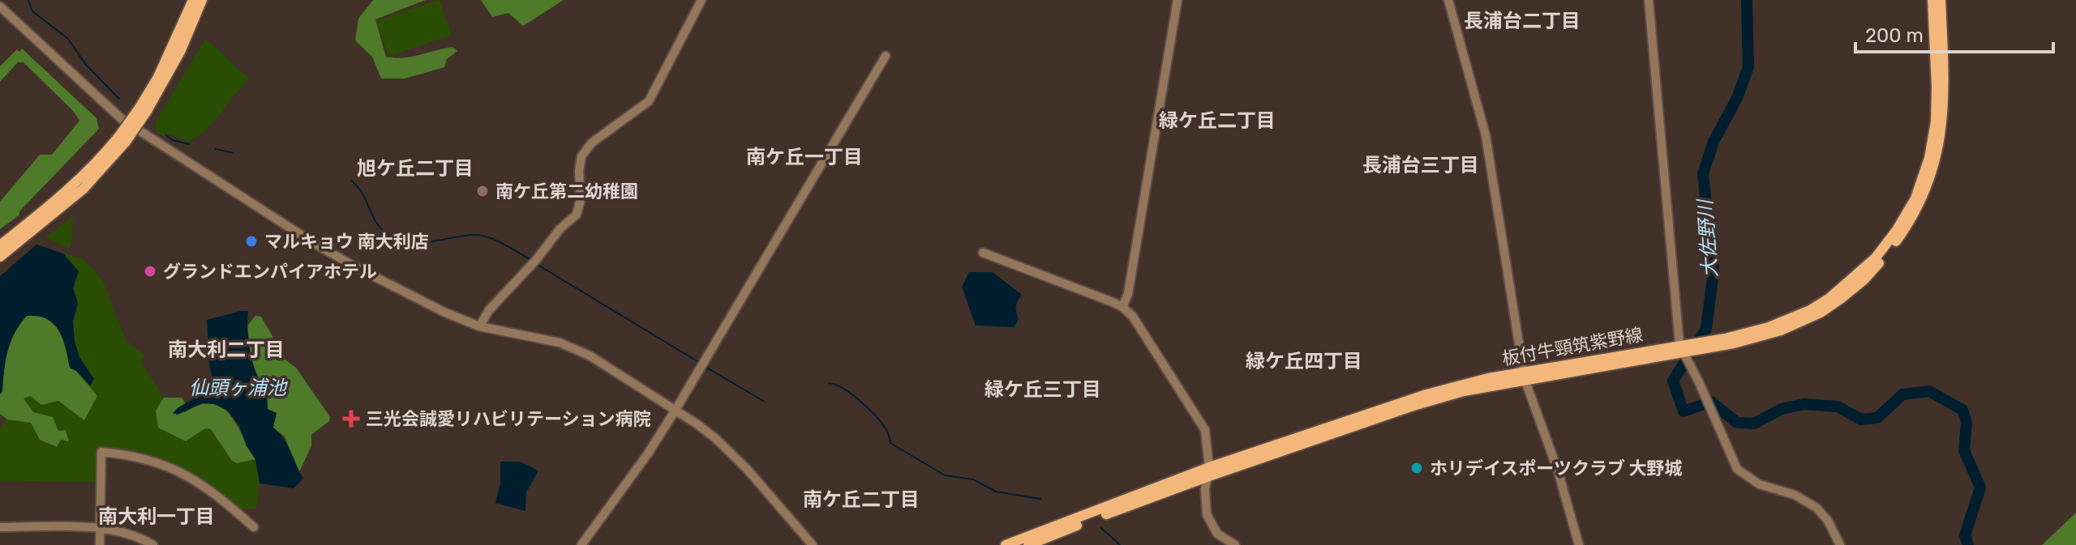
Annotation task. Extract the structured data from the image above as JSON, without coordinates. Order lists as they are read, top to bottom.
{
  "streets": {
    "main road": ["板付牛頸筑紫野線"]
  },
  "districts": [
    "長浦台二丁目",
    "緑ケ丘二丁目",
    "南ケ丘一丁目",
    "長浦台三丁目",
    "旭ケ丘二丁目",
    "南大利二丁目",
    "緑ケ丘四丁目",
    "緑ケ丘三丁目",
    "南ケ丘二丁目",
    "南大利一丁目"
  ],
  "water": ["大佐野川", "仙頭ヶ浦池"],
  "places": {
    "other": [
      "南ケ丘第二幼稚園",
      "マルキョウ 南大利店",
      "グランドエンパイアホテル",
      "ホリデイスポーツクラブ 大野城"
    ],
    "health": ["三光会誠愛リハビリテーション病院"]
  },
  "scale_bar": "200 m"
}
